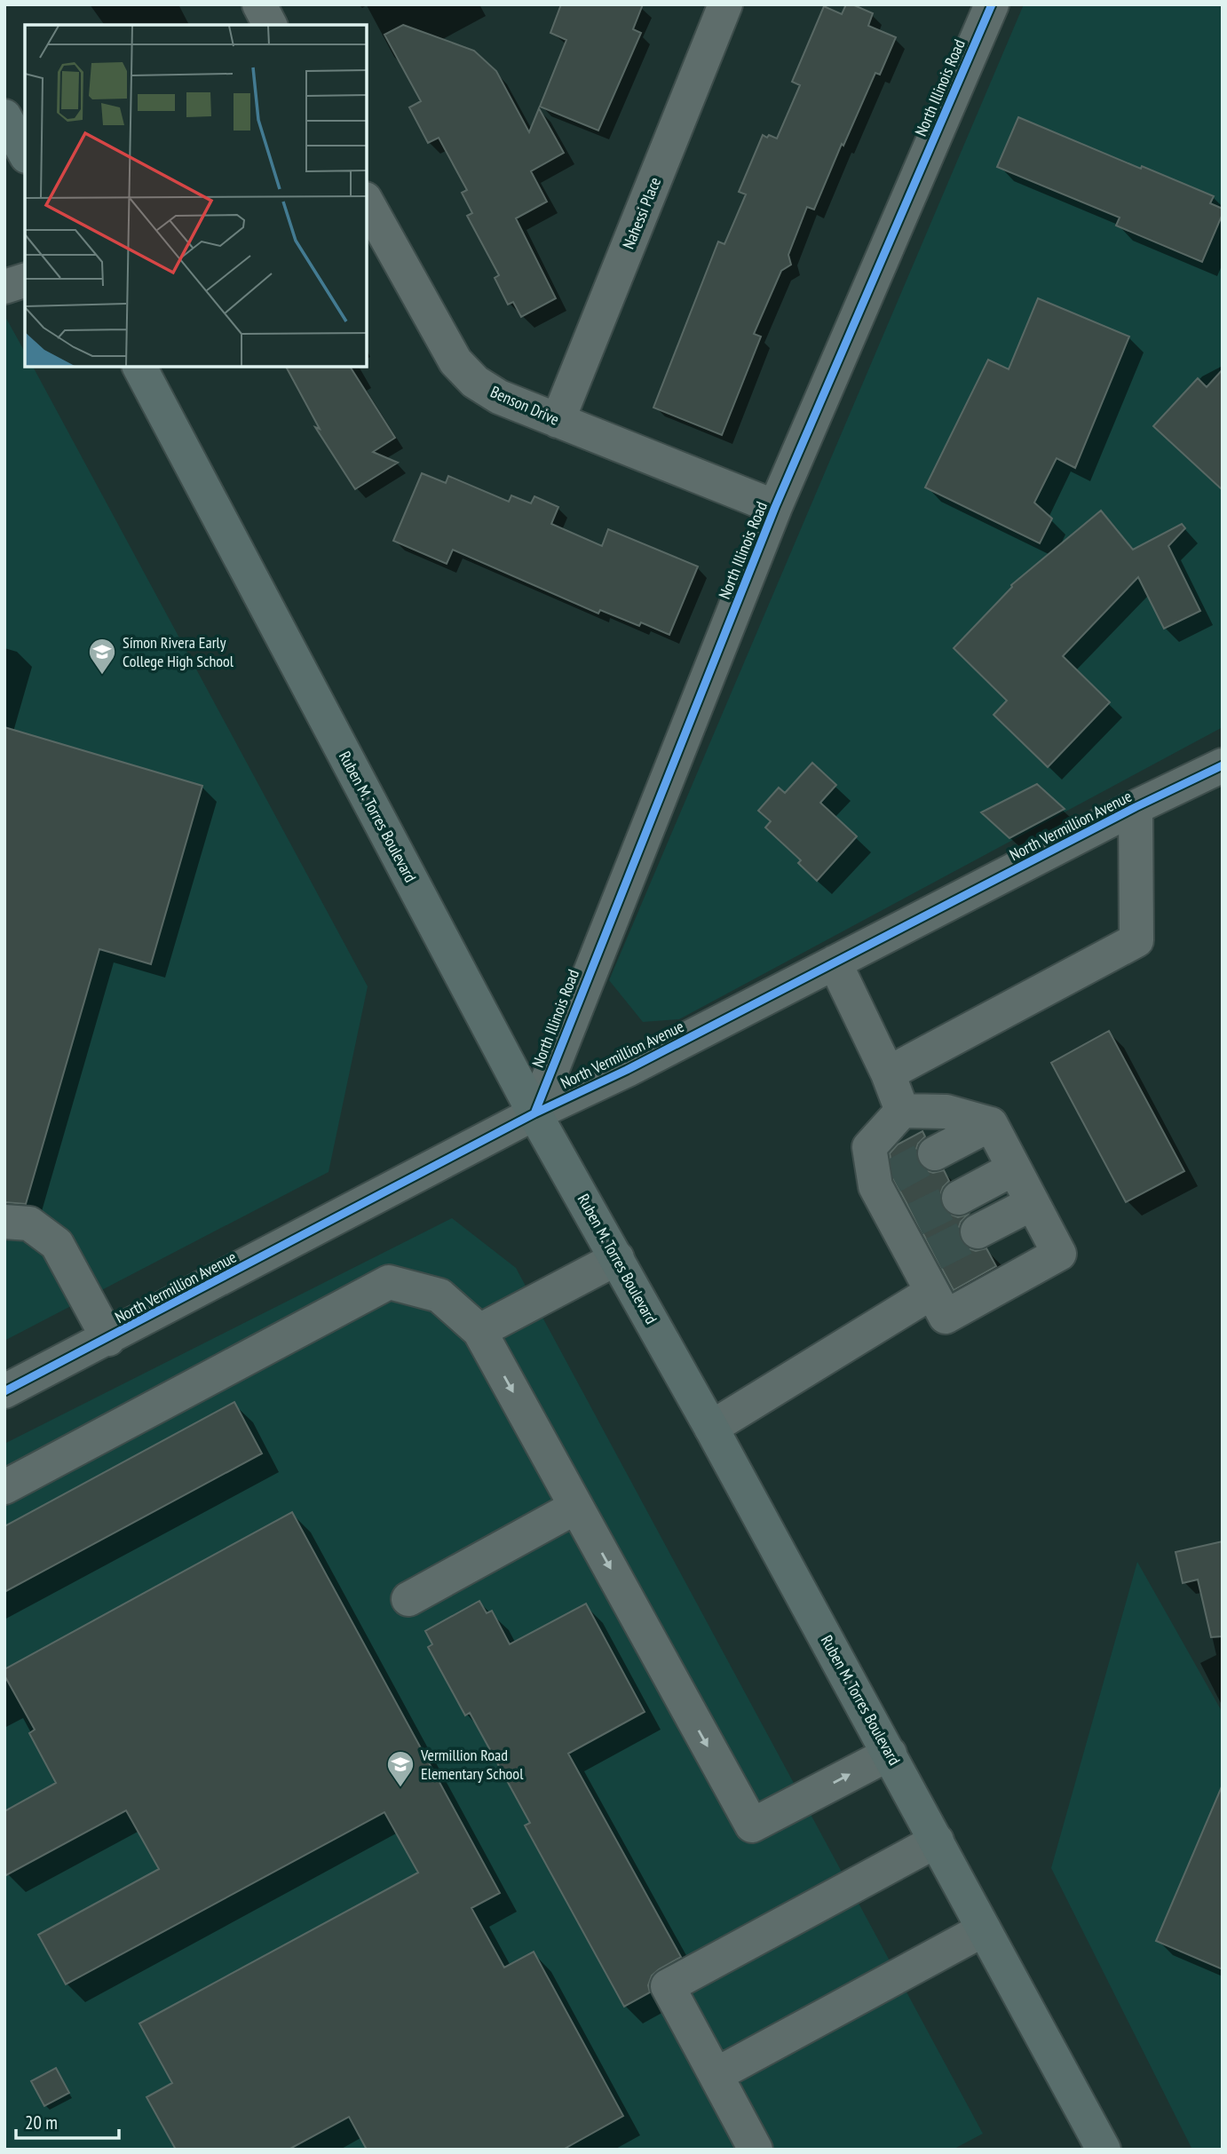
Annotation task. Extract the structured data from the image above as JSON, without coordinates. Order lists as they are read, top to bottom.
{
  "streets": {
    "main road": ["Ruben M. Torres Boulevard"],
    "street": [
      "North Illinois Road",
      "Nahessi Place",
      "Benson Drive",
      "North Vermillion Avenue"
    ]
  },
  "crossings": [
    ["North Illinois Road", "Benson Drive"],
    ["North Illinois Road", "Ruben M. Torres Boulevard"],
    ["North Illinois Road", "North Vermillion Avenue"],
    ["Nahessi Place", "Benson Drive"],
    ["Ruben M. Torres Boulevard", "North Vermillion Avenue"]
  ],
  "places": {
    "school or university": ["Símon Rivera Early College High School", "Vermillion Road Elementary School"]
  },
  "scale_bar": "20 m"
}
